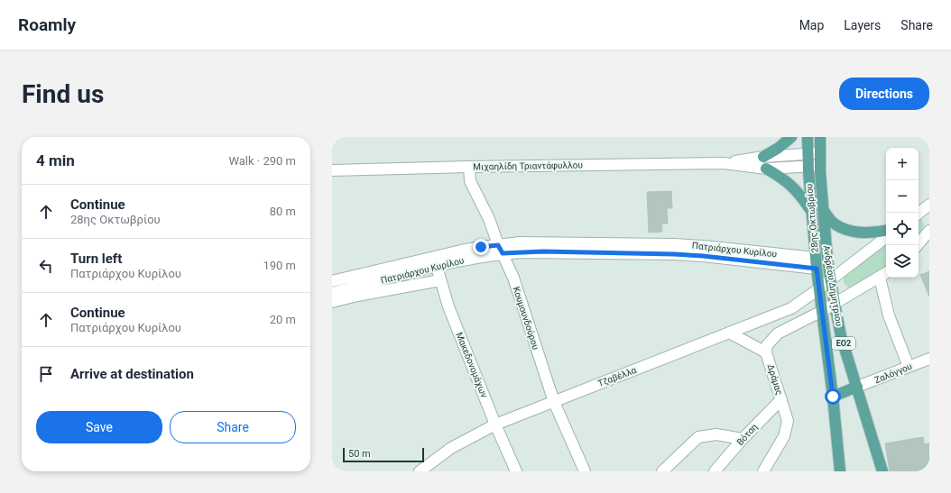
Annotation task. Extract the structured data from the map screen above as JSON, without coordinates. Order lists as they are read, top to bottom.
{
  "streets": {
    "main road": ["28ης Οκτωβρίου", "Ανδρέου Δημητρίου", "ΕΟ2"],
    "street": [
      "Μιχαηλίδη Τριαντάφυλλου",
      "Πατριάρχου Κυρίλου",
      "Κουμουνδούρου",
      "Μακεδονομάχων",
      "Ζαλόγγου",
      "Τζαβέλλα",
      "Δράμας",
      "Βότση"
    ]
  },
  "crossings": [
    ["Μιχαηλίδη Τριαντάφυλλου", "28ης Οκτωβρίου"],
    ["Μιχαηλίδη Τριαντάφυλλου", "Ανδρέου Δημητρίου"],
    ["Μιχαηλίδη Τριαντάφυλλου", "Κουμουνδούρου"],
    ["28ης Οκτωβρίου", "Πατριάρχου Κυρίλου"],
    ["28ης Οκτωβρίου", "Τζαβέλλα"],
    ["28ης Οκτωβρίου", "Δράμας"],
    ["Πατριάρχου Κυρίλου", "Κουμουνδούρου"],
    ["Πατριάρχου Κυρίλου", "Μακεδονομάχων"],
    ["Ανδρέου Δημητρίου", "Ζαλόγγου"],
    ["Ανδρέου Δημητρίου", "Τζαβέλλα"],
    ["Ανδρέου Δημητρίου", "Δράμας"],
    ["Κουμουνδούρου", "Τζαβέλλα"],
    ["Μακεδονομάχων", "Τζαβέλλα"],
    ["Δράμας", "Βότση"]
  ],
  "scale_bar": "50 m",
  "page": {
    "header": "Roamly",
    "nav": ["Map", "Layers", "Share"],
    "buttons": [
      "Directions",
      ["Save", "Share"]
    ],
    "title": "Find us",
    "heading": ["4 min", "Walk · 290 m"],
    "map_buttons": ["+", "−"],
    "list": [
      ["Continue", "28ης Οκτωβρίου", "80 m"],
      ["Turn left", "Πατριάρχου Κυρίλου", "190 m"],
      ["Continue", "Πατριάρχου Κυρίλου", "20 m"],
      "Arrive at destination"
    ],
    "scale": "50 m"
  }
}
